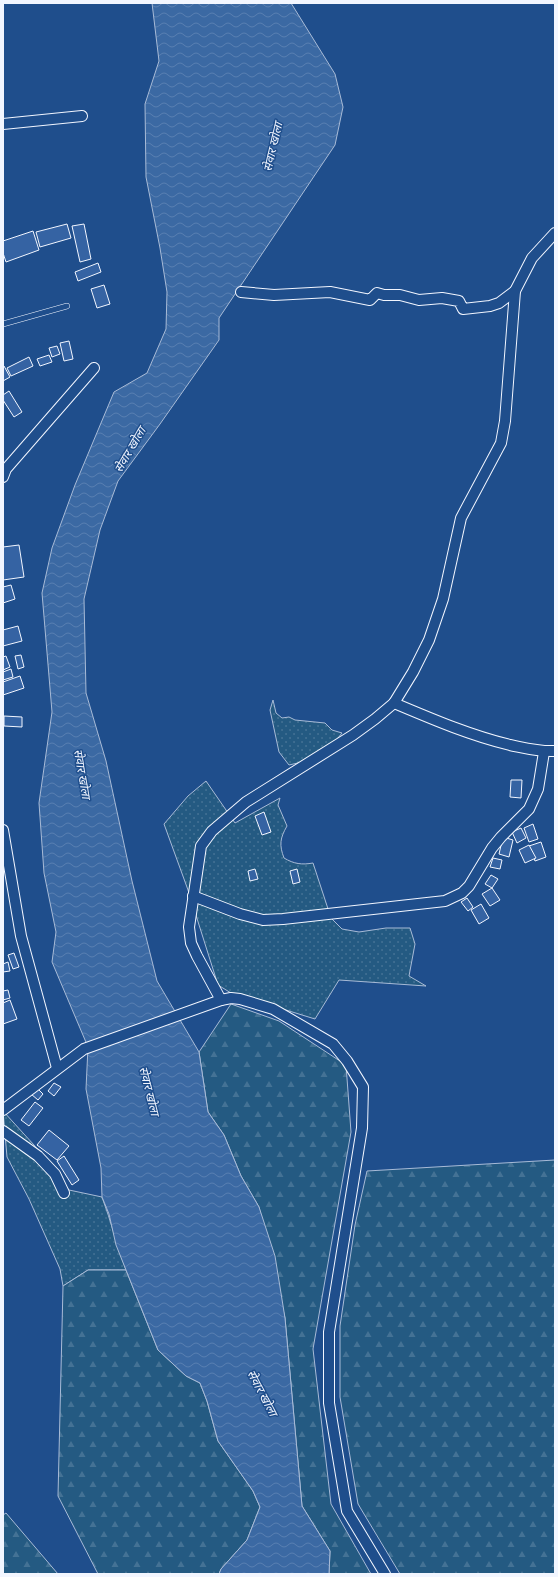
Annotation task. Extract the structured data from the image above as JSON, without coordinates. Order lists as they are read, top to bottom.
{
  "water": ["सेवार खोला"]
}
